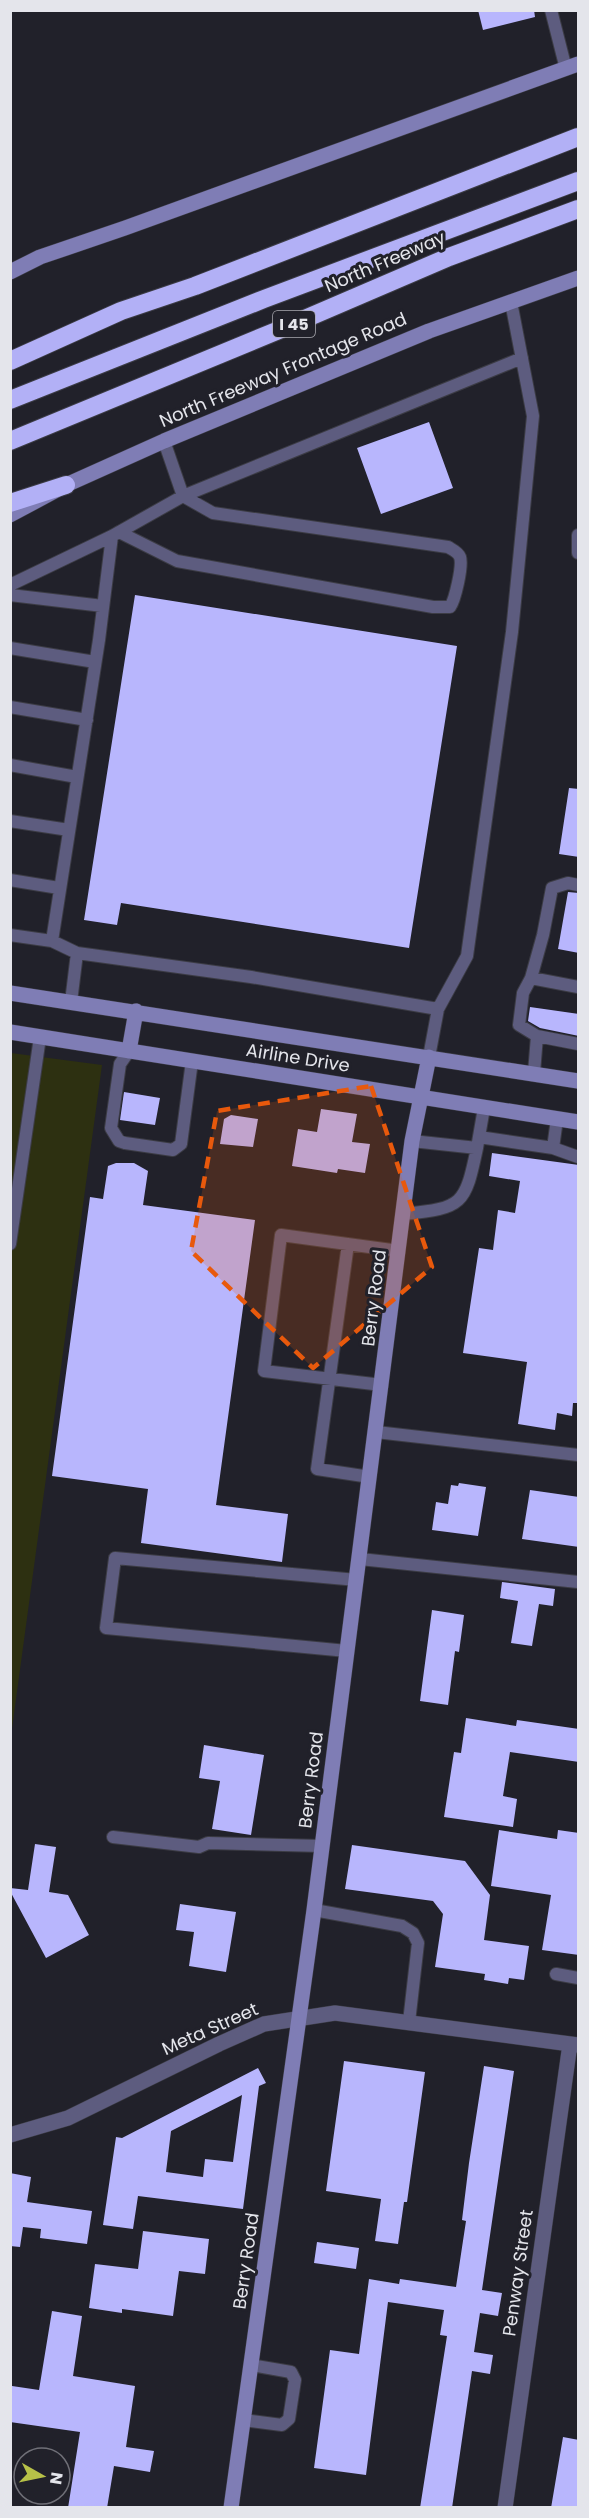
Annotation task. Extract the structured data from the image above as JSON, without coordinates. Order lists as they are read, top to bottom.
{
  "streets": {
    "highway": ["North Freeway", "I 45"],
    "main road": ["North Freeway Frontage Road", "Airline Drive", "Berry Road"],
    "street": ["Meta Street", "Penway Street"]
  },
  "crossings": [
    ["Airline Drive", "Berry Road"],
    ["Berry Road", "Meta Street"],
    ["Meta Street", "Penway Street"]
  ],
  "north": "right"
}
